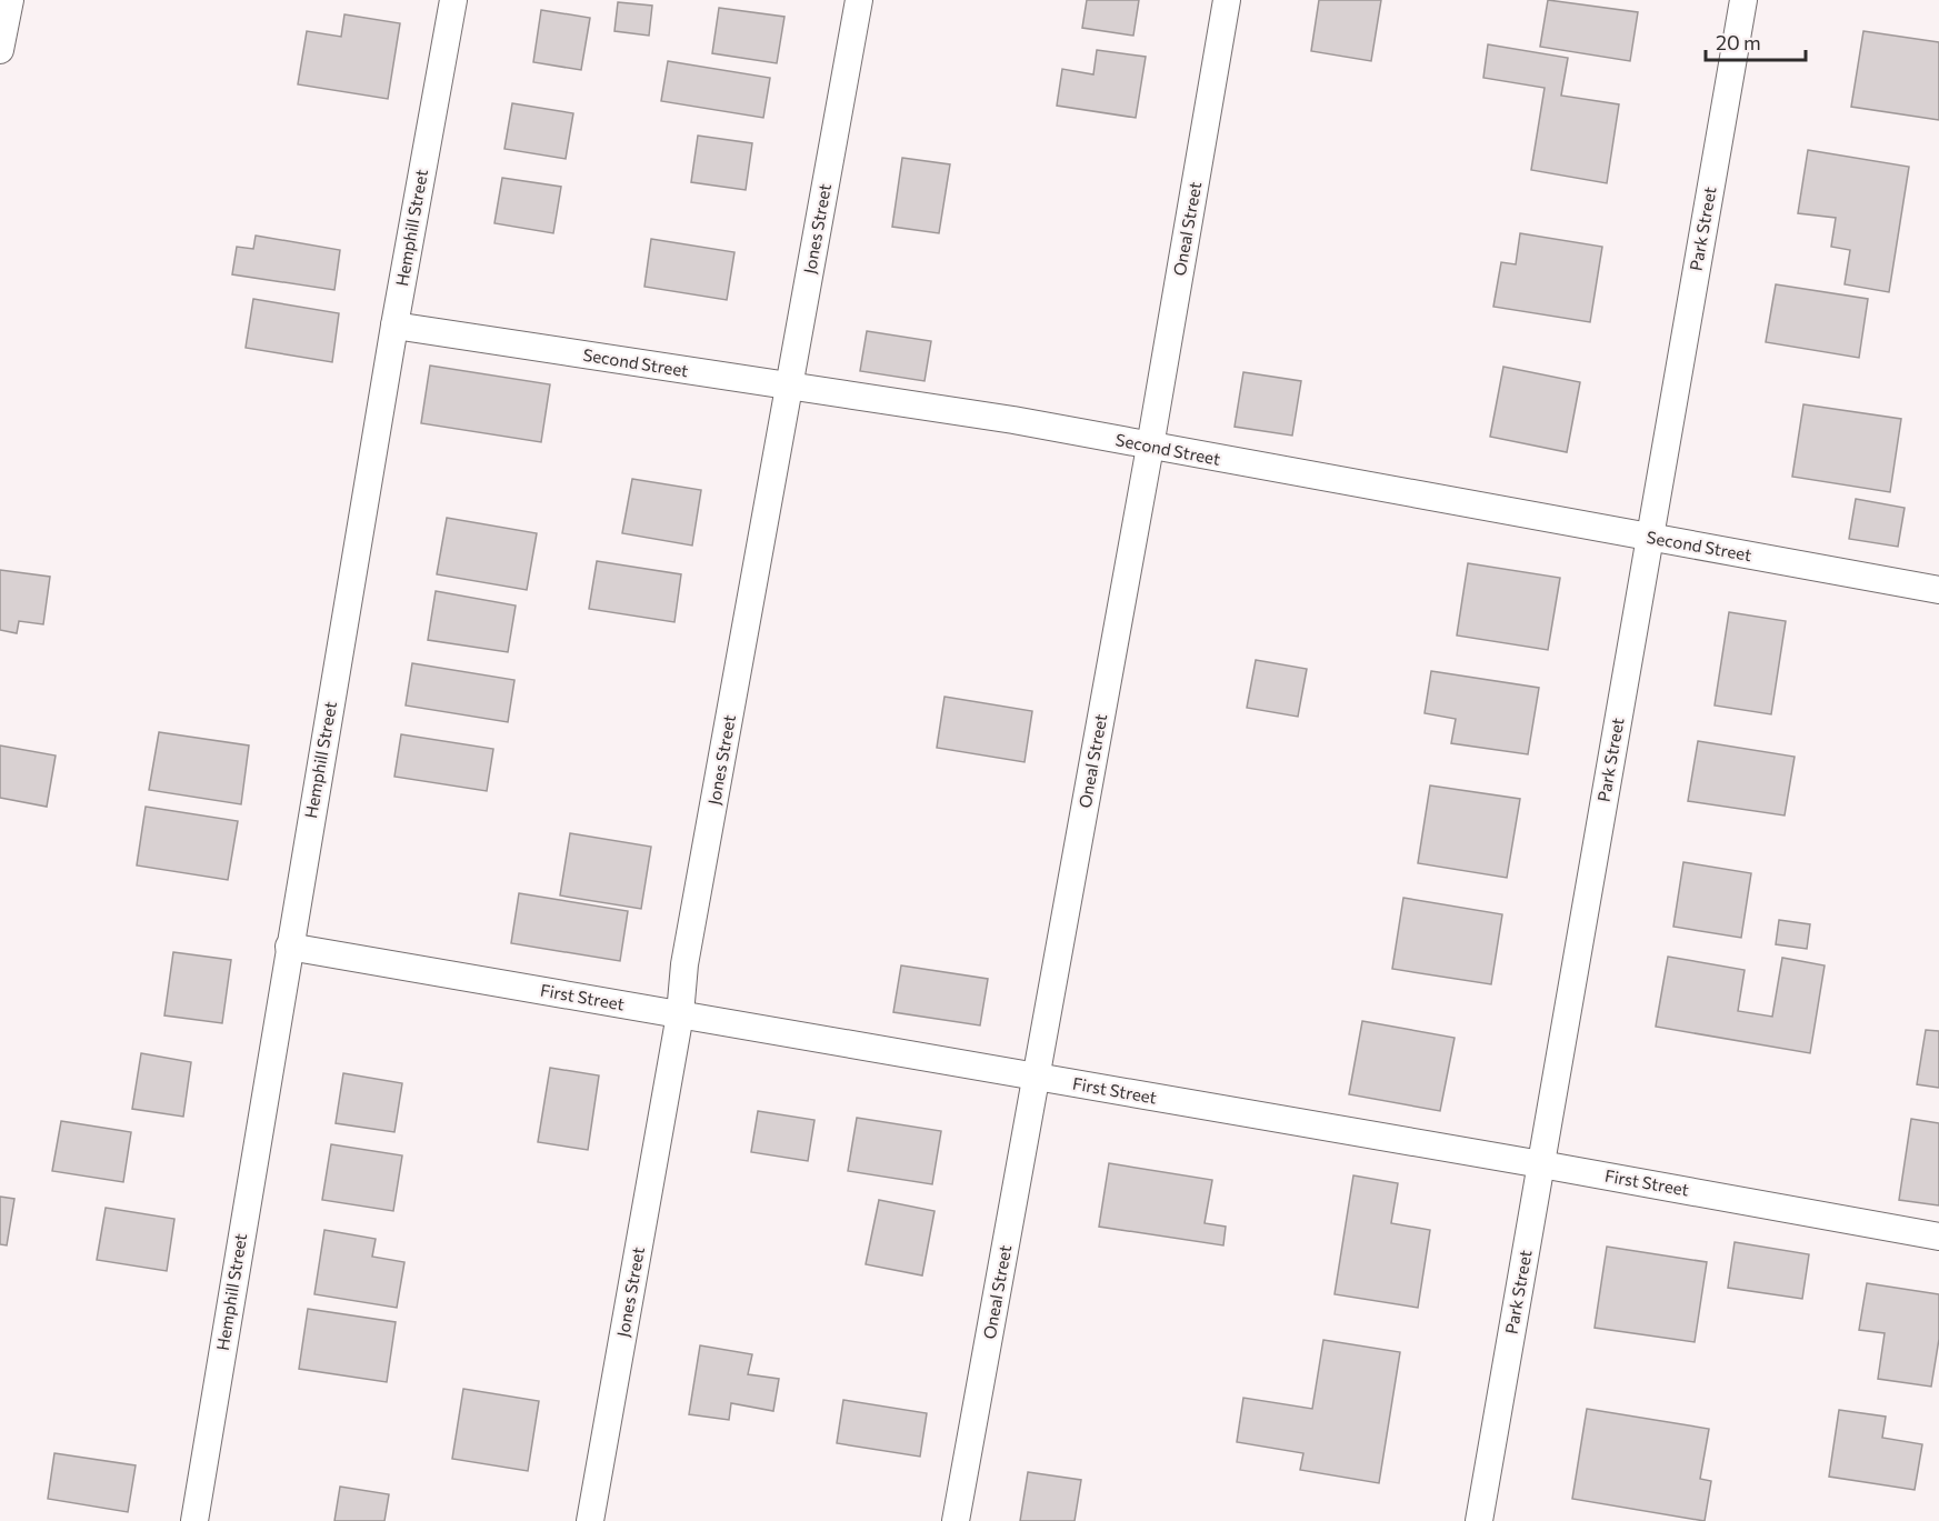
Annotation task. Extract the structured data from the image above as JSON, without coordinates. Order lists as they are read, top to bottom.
{
  "streets": {
    "street": [
      "Hemphill Street",
      "Jones Street",
      "Oneal Street",
      "Park Street",
      "Second Street",
      "First Street"
    ]
  },
  "crossings": [
    ["Hemphill Street", "Second Street"],
    ["Hemphill Street", "First Street"],
    ["Jones Street", "Second Street"],
    ["Jones Street", "First Street"],
    ["Oneal Street", "Second Street"],
    ["Oneal Street", "First Street"],
    ["Park Street", "Second Street"],
    ["Park Street", "First Street"]
  ],
  "scale_bar": "20 m"
}
